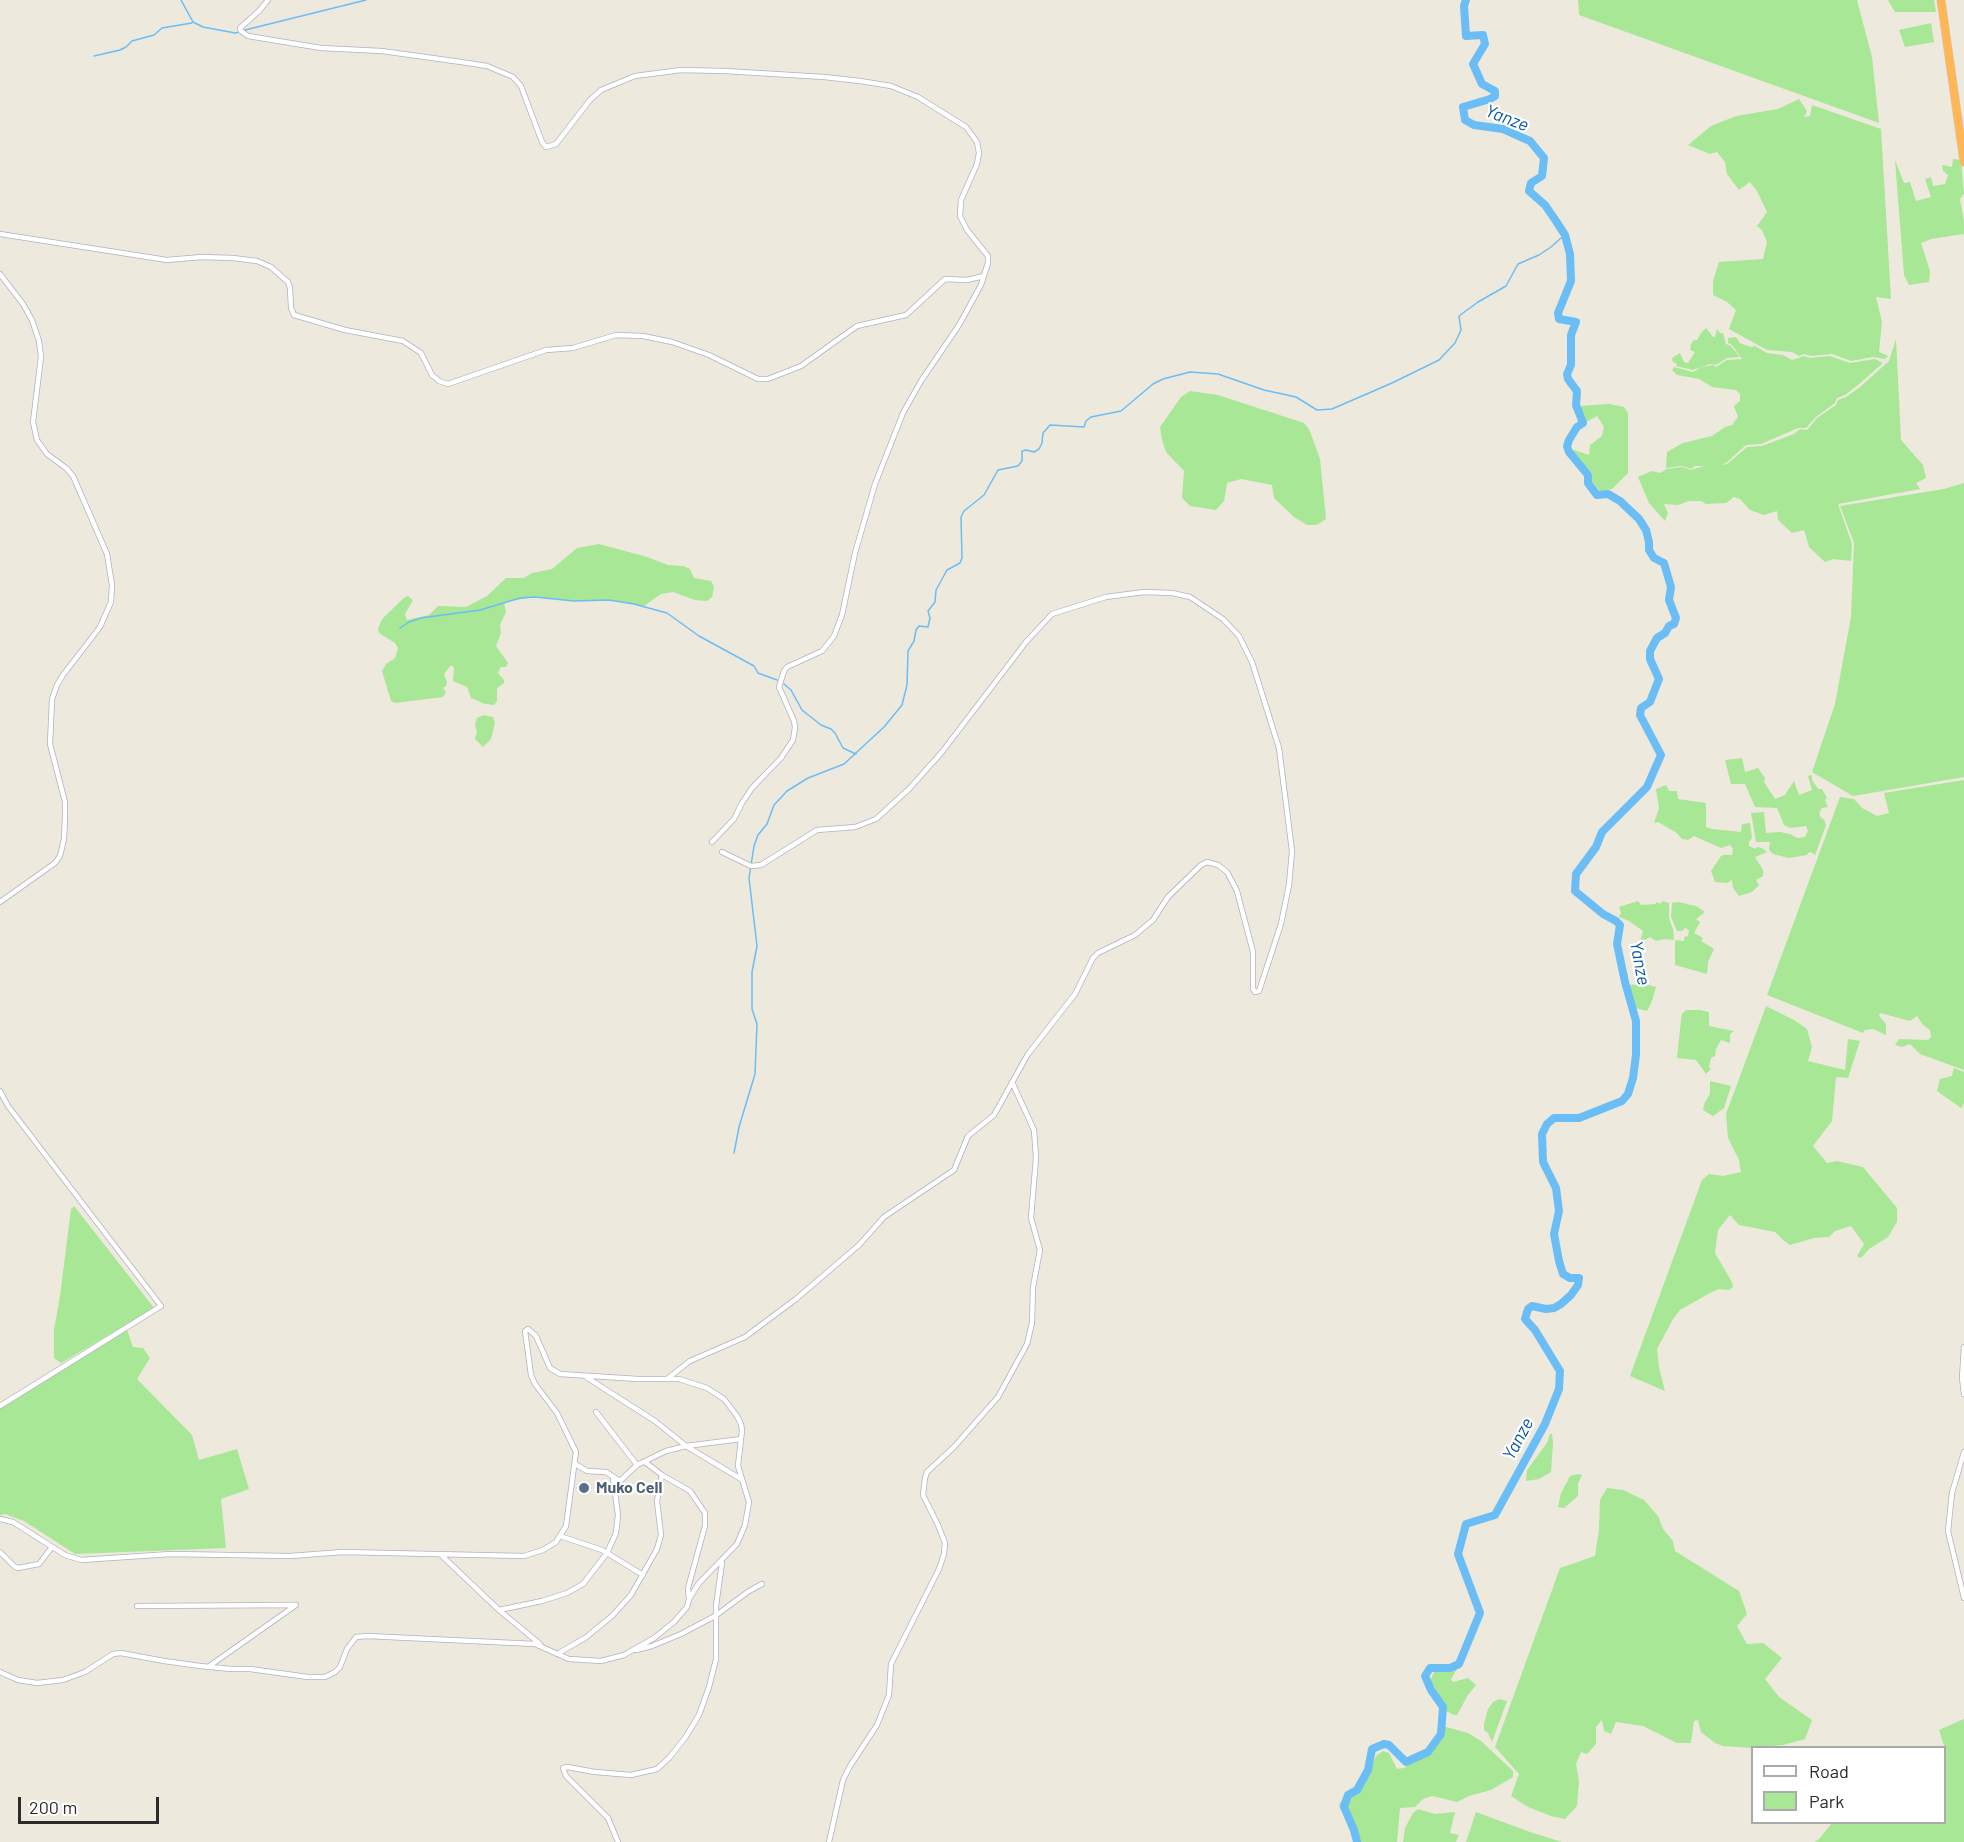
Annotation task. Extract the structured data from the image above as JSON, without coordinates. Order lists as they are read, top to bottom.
{
  "water": ["Yanze"],
  "places": ["Muko Cell"],
  "legend": ["Road", "Park"],
  "scale_bar": "200 m"
}
